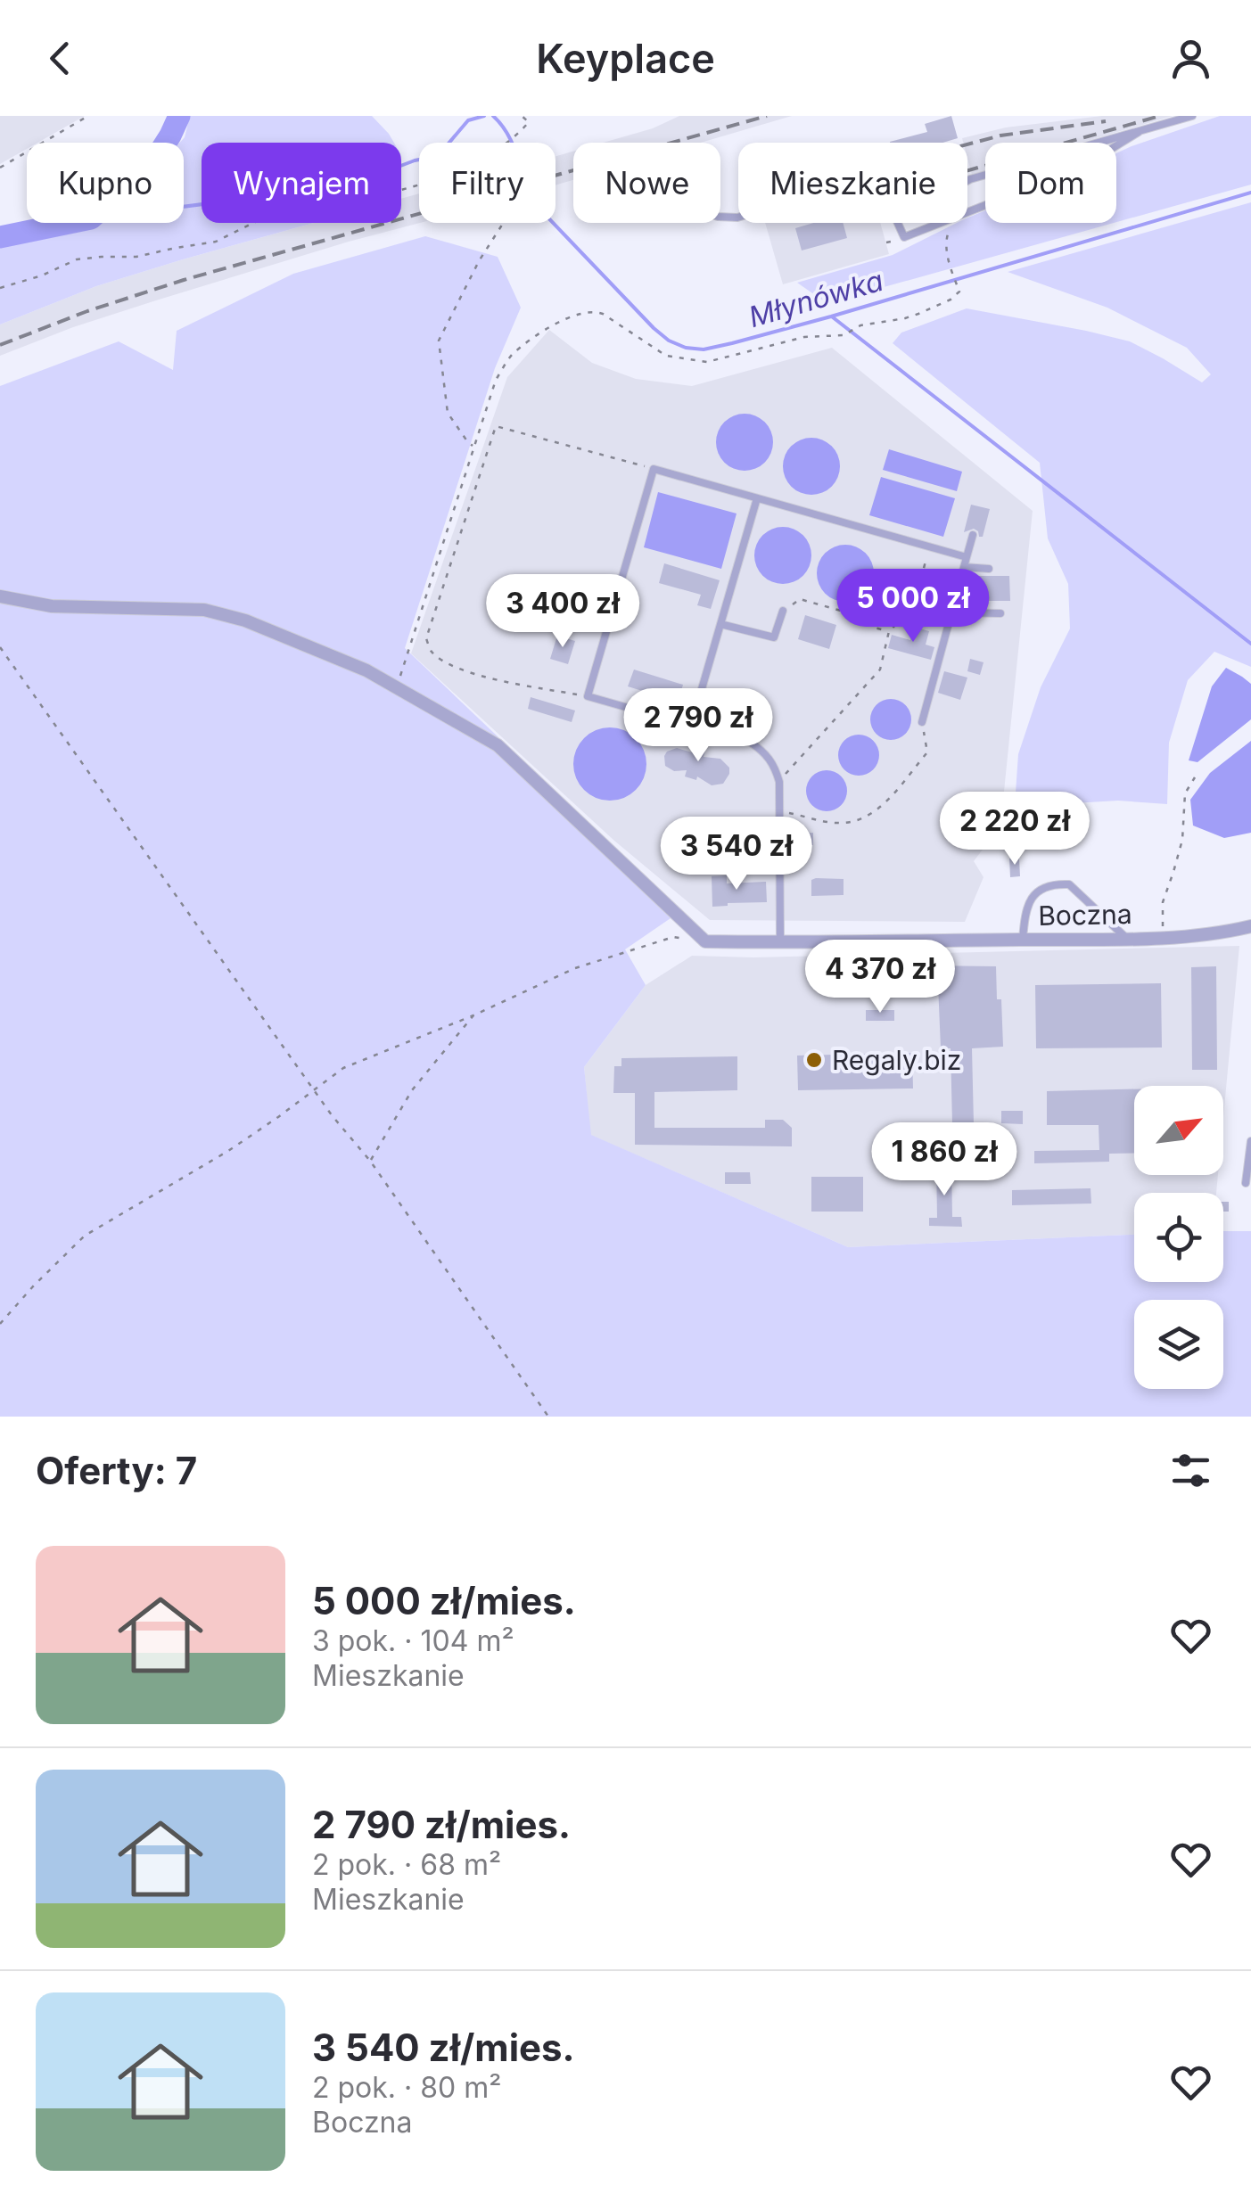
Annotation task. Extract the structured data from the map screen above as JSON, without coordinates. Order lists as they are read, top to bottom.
{
  "streets": {
    "street": ["Boczna"]
  },
  "water": ["Młynówka"],
  "places": ["Regaly.biz"],
  "north": "top right",
  "page": {
    "header": "Keyplace",
    "chip": [
      "Kupno",
      "Wynajem",
      "Filtry",
      "Nowe",
      "Mieszkanie",
      "Dom"
    ],
    "price": [
      "5 000 zł",
      "3 400 zł",
      "2 790 zł",
      "2 220 zł",
      "3 540 zł",
      "4 370 zł",
      "1 860 zł"
    ],
    "heading": "Oferty: 7",
    "list": [
      {
        "name": "5 000 zł/mies.",
        "note": "3 pok. · 104 m² · Mieszkanie"
      },
      {
        "name": "2 790 zł/mies.",
        "note": "2 pok. · 68 m² · Mieszkanie"
      },
      {
        "name": "3 540 zł/mies.",
        "note": "2 pok. · 80 m² · Boczna"
      }
    ]
  }
}
